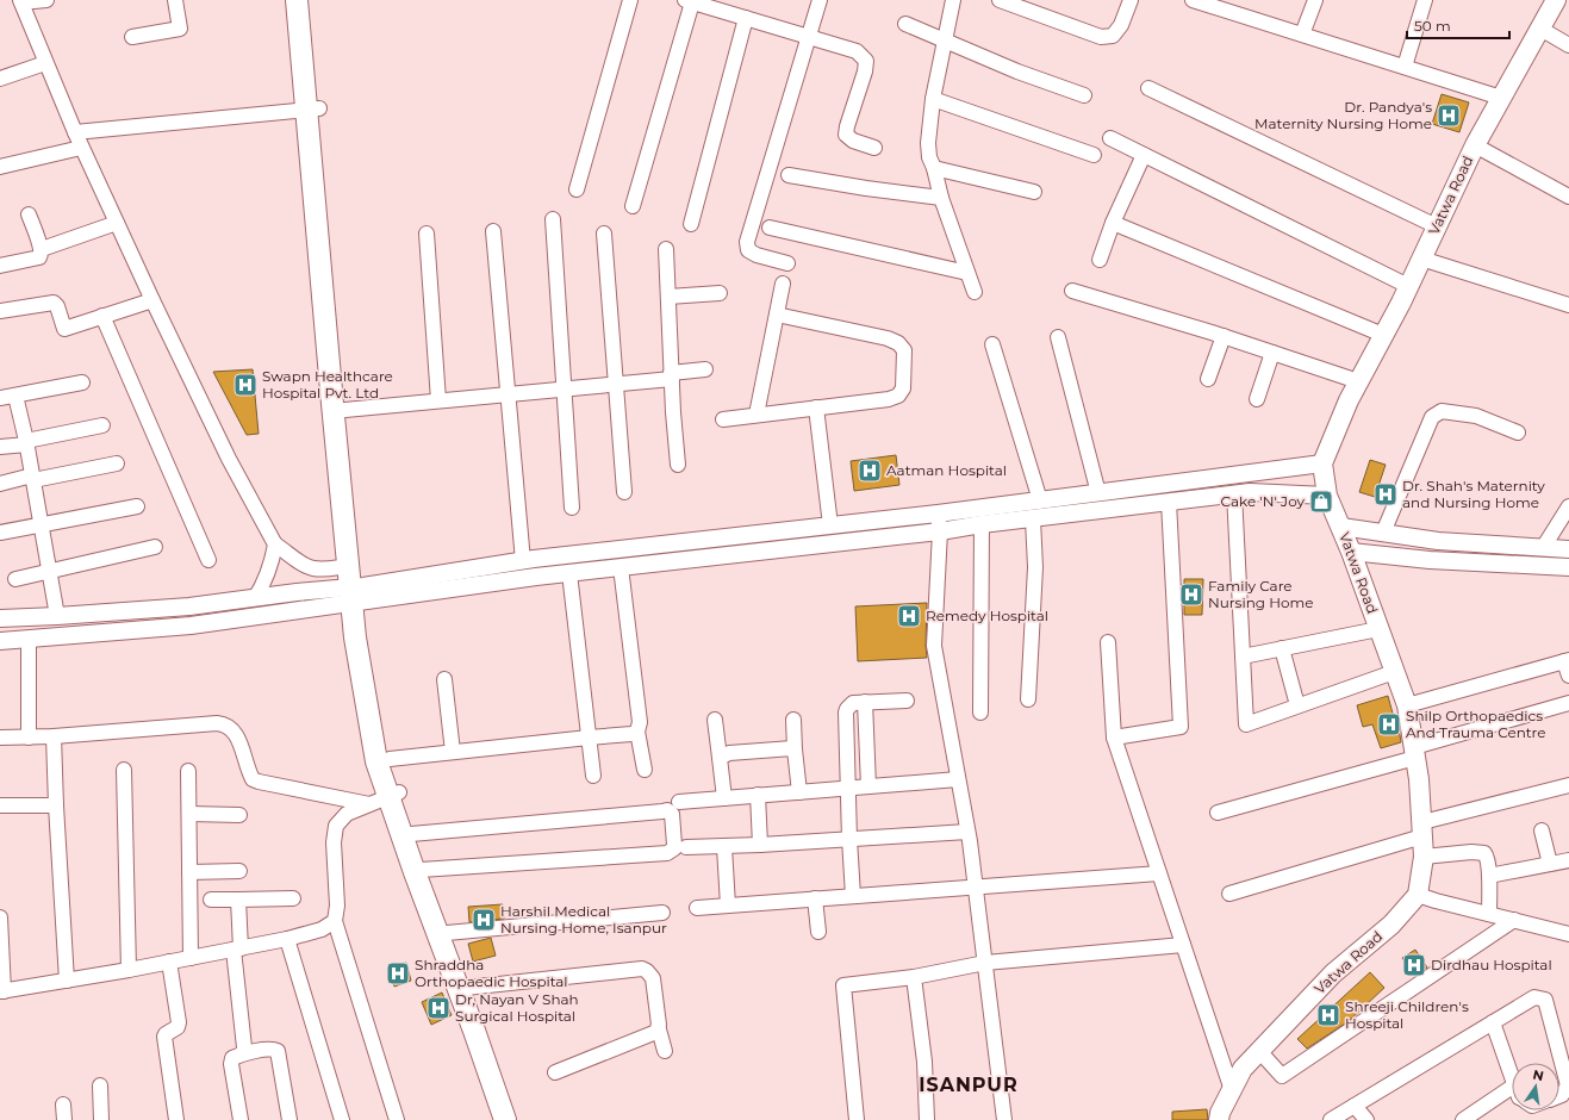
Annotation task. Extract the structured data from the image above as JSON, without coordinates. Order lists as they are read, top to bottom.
{
  "streets": {
    "main road": ["Vatwa Road"]
  },
  "districts": ["ISANPUR"],
  "places": {
    "hospital": [
      "Dr. Pandya's Maternity Nursing Home",
      "Swapn Healthcare Hospital Pvt. Ltd",
      "Aatman Hospital",
      "Dr. Shah's Maternity and Nursing Home",
      "Family Care Nursing Home",
      "Remedy Hospital",
      "Shilp Orthopaedics And Trauma Centre",
      "Harshil Medical Nursing Home, Isanpur",
      "Dirdhau Hospital",
      "Shraddha Orthopaedic Hospital",
      "Dr, Nayan V Shah Surgical Hospital",
      "Shreeji Children's Hospital"
    ],
    "shop": ["Cake 'N' Joy"]
  },
  "scale_bar": "50 m",
  "north": "top"
}
